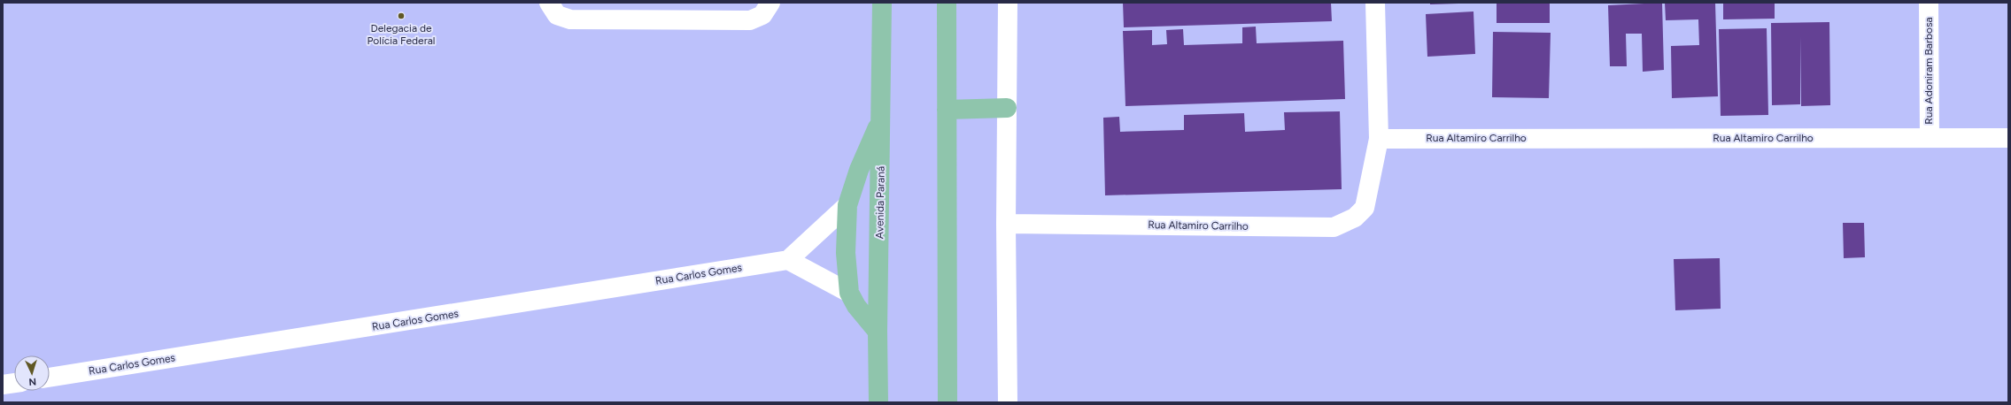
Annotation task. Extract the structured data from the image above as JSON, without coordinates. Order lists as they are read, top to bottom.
{
  "streets": {
    "main road": ["Avenida Paraná"],
    "street": ["Rua Adoniram Barbosa", "Rua Altamiro Carrilho", "Rua Carlos Gomes"]
  },
  "crossings": [
    ["Rua Adoniram Barbosa", "Rua Altamiro Carrilho"]
  ],
  "places": ["Delegacia de Polícia Federal"],
  "north": "bottom"
}
